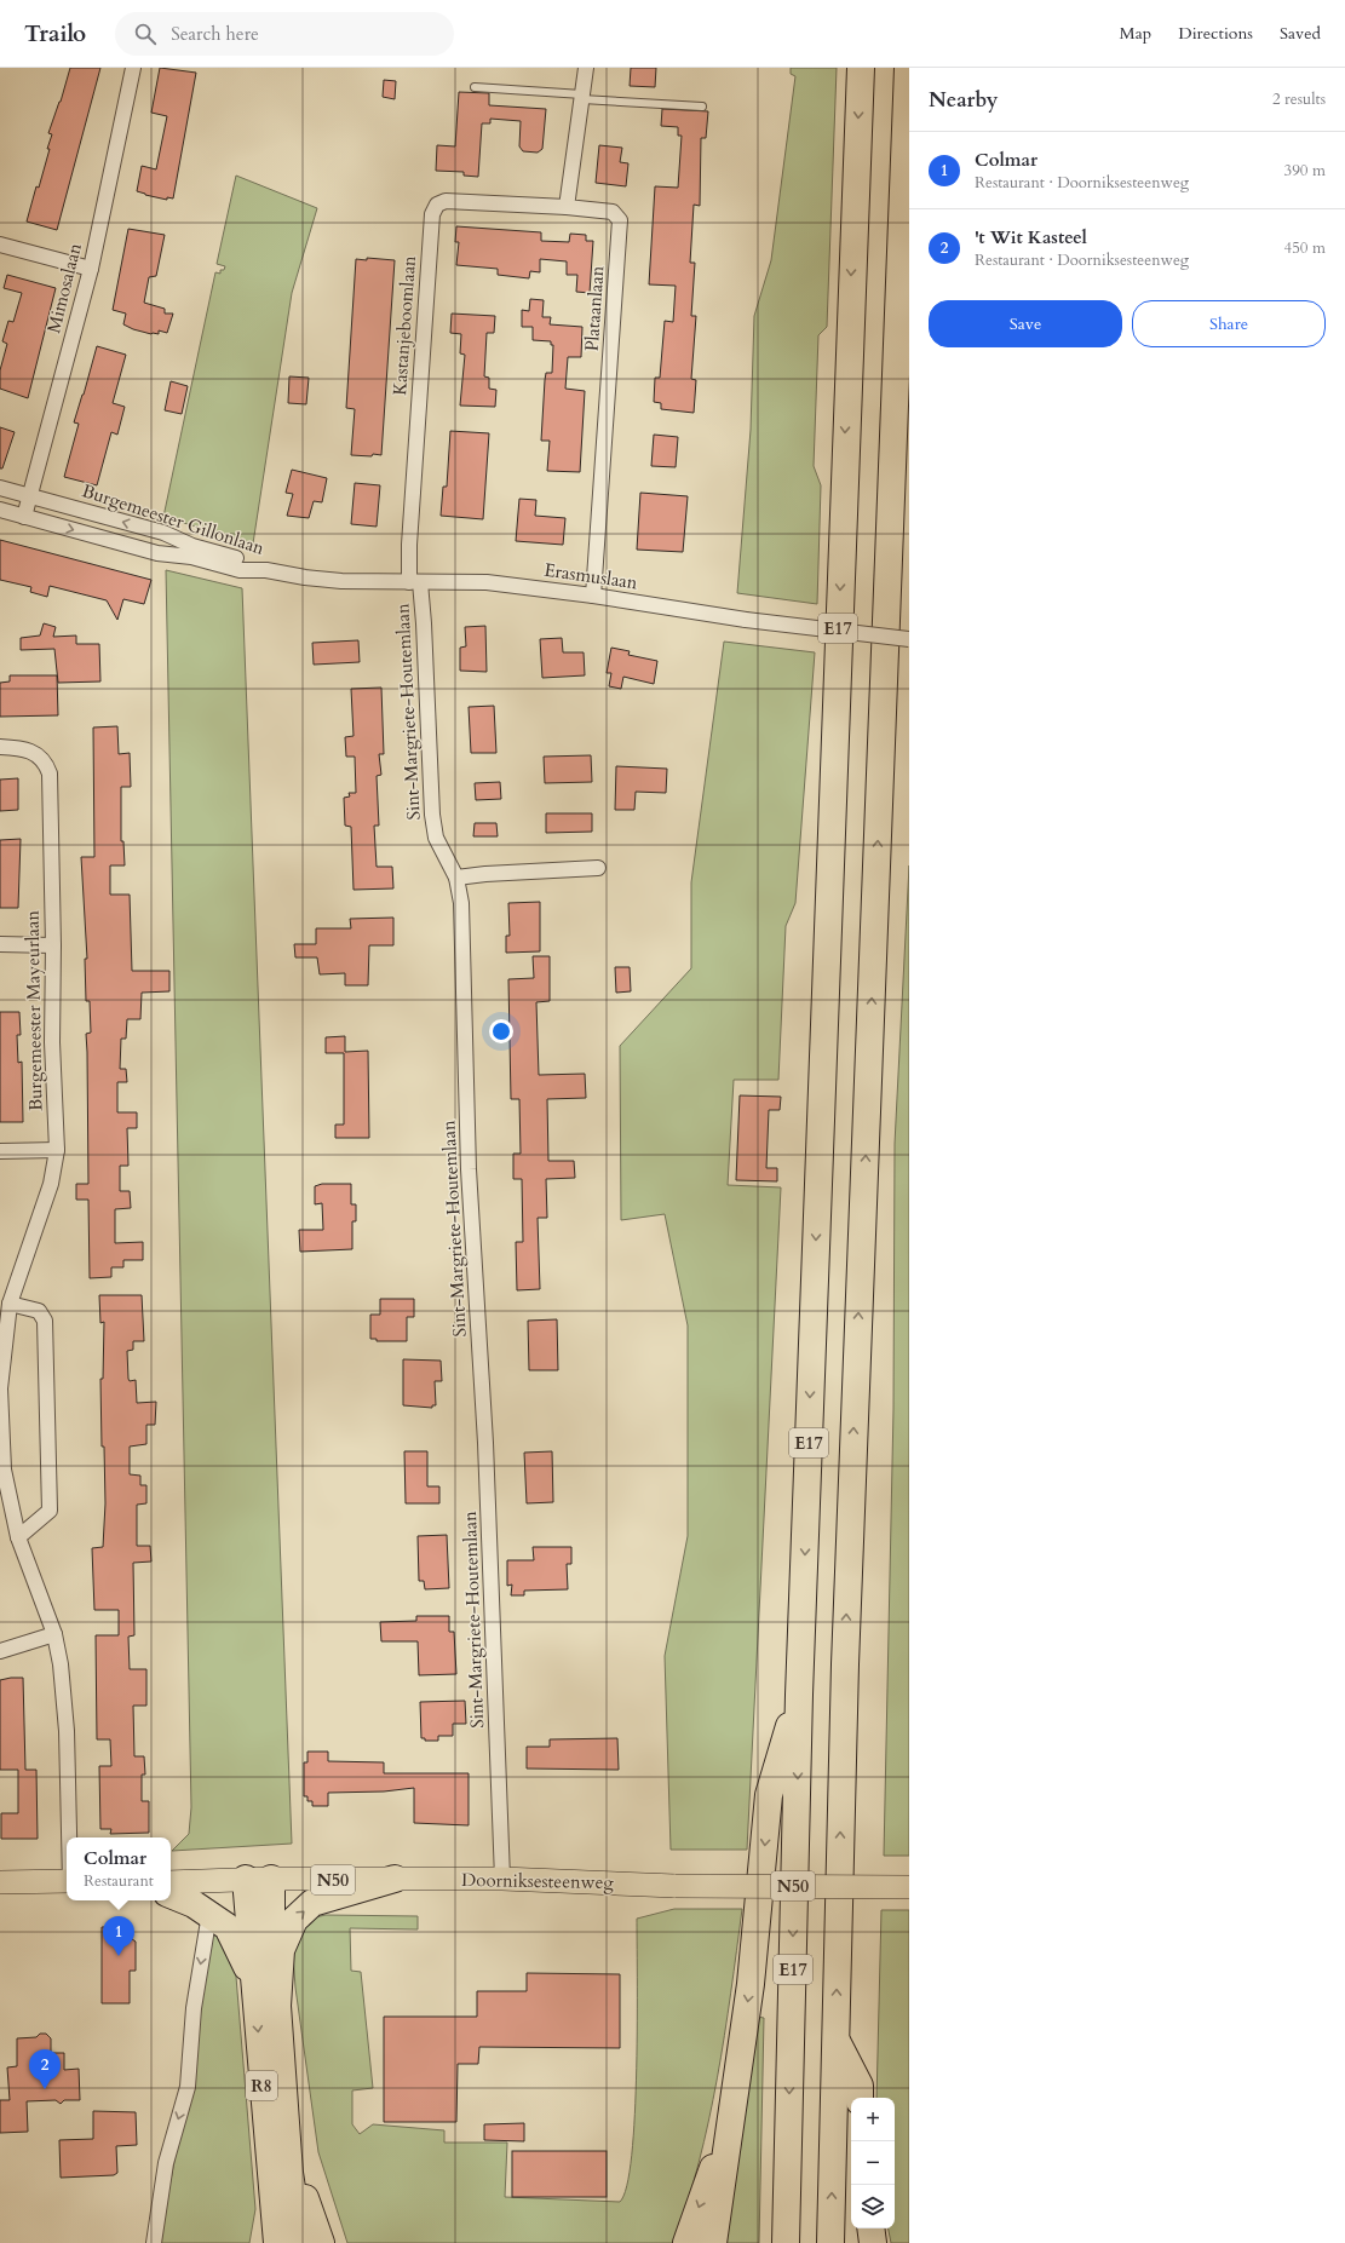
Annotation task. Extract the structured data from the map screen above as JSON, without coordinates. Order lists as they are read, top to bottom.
{
  "streets": {
    "highway": ["E17", "R8"],
    "main road": ["N50", "Doorniksesteenweg"],
    "street": [
      "Mimosalaan",
      "Plataanlaan",
      "Kastanjeboomlaan",
      "Burgemeester Gillonlaan",
      "Erasmuslaan",
      "Sint-Margriete-Houtemlaan",
      "Burgemeester Mayeurlaan"
    ]
  },
  "crossings": [
    ["Mimosalaan", "Burgemeester Gillonlaan"],
    ["Plataanlaan", "Kastanjeboomlaan"],
    ["Plataanlaan", "Erasmuslaan"],
    ["Kastanjeboomlaan", "Erasmuslaan"],
    ["Kastanjeboomlaan", "Sint-Margriete-Houtemlaan"],
    ["Burgemeester Gillonlaan", "Erasmuslaan"],
    ["Erasmuslaan", "Sint-Margriete-Houtemlaan"],
    ["Sint-Margriete-Houtemlaan", "Doorniksesteenweg"],
    ["Doorniksesteenweg", "R8"]
  ],
  "page": {
    "header": "Trailo",
    "search": "Search here",
    "nav": ["Map", "Directions", "Saved"],
    "heading": ["Nearby", "2 results"],
    "list": [
      {
        "mark": "1",
        "name": "Colmar",
        "note": "Restaurant · Doorniksesteenweg",
        "value": "390 m"
      },
      {
        "mark": "2",
        "name": "'t Wit Kasteel",
        "note": "Restaurant · Doorniksesteenweg",
        "value": "450 m"
      }
    ],
    "buttons": ["Save", "Share"],
    "popup": ["Colmar", "Restaurant"],
    "pins": ["1", "2"],
    "map_buttons": ["+", "−"]
  }
}
